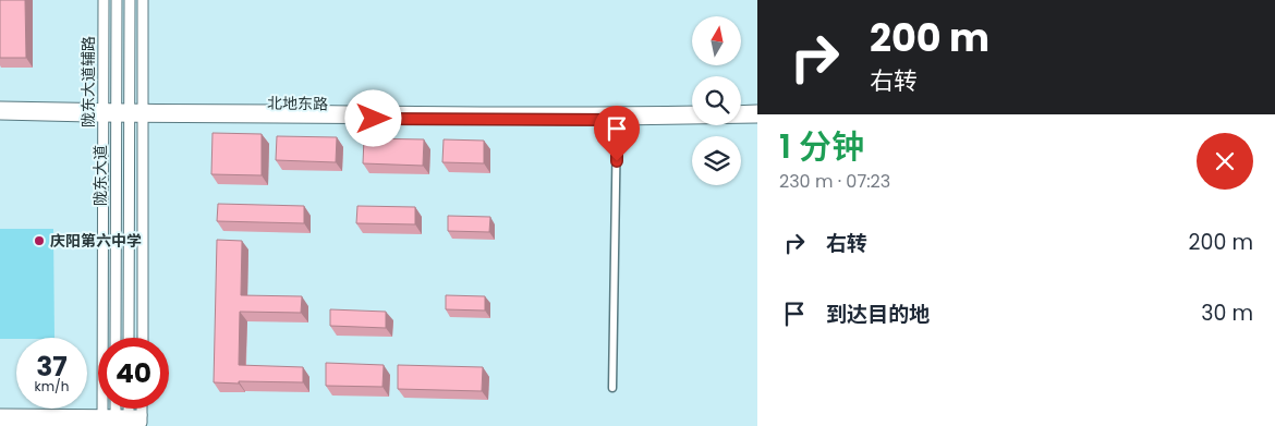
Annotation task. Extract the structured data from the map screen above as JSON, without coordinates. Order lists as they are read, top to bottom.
{
  "streets": {
    "street": ["陇东大道辅路", "北地东路", "陇东大道"]
  },
  "crossings": [
    ["陇东大道辅路", "北地东路"],
    ["北地东路", "陇东大道"]
  ],
  "places": ["庆阳第六中学"],
  "north": "top",
  "page": {
    "turn": ["200 m", "右转"],
    "heading": ["1 分钟", "230 m · 07:23"],
    "list": [
      {
        "name": "右转",
        "value": "200 m"
      },
      {
        "name": "到达目的地",
        "value": "30 m"
      }
    ],
    "speed": "37 km/h",
    "limit": "40"
  }
}
